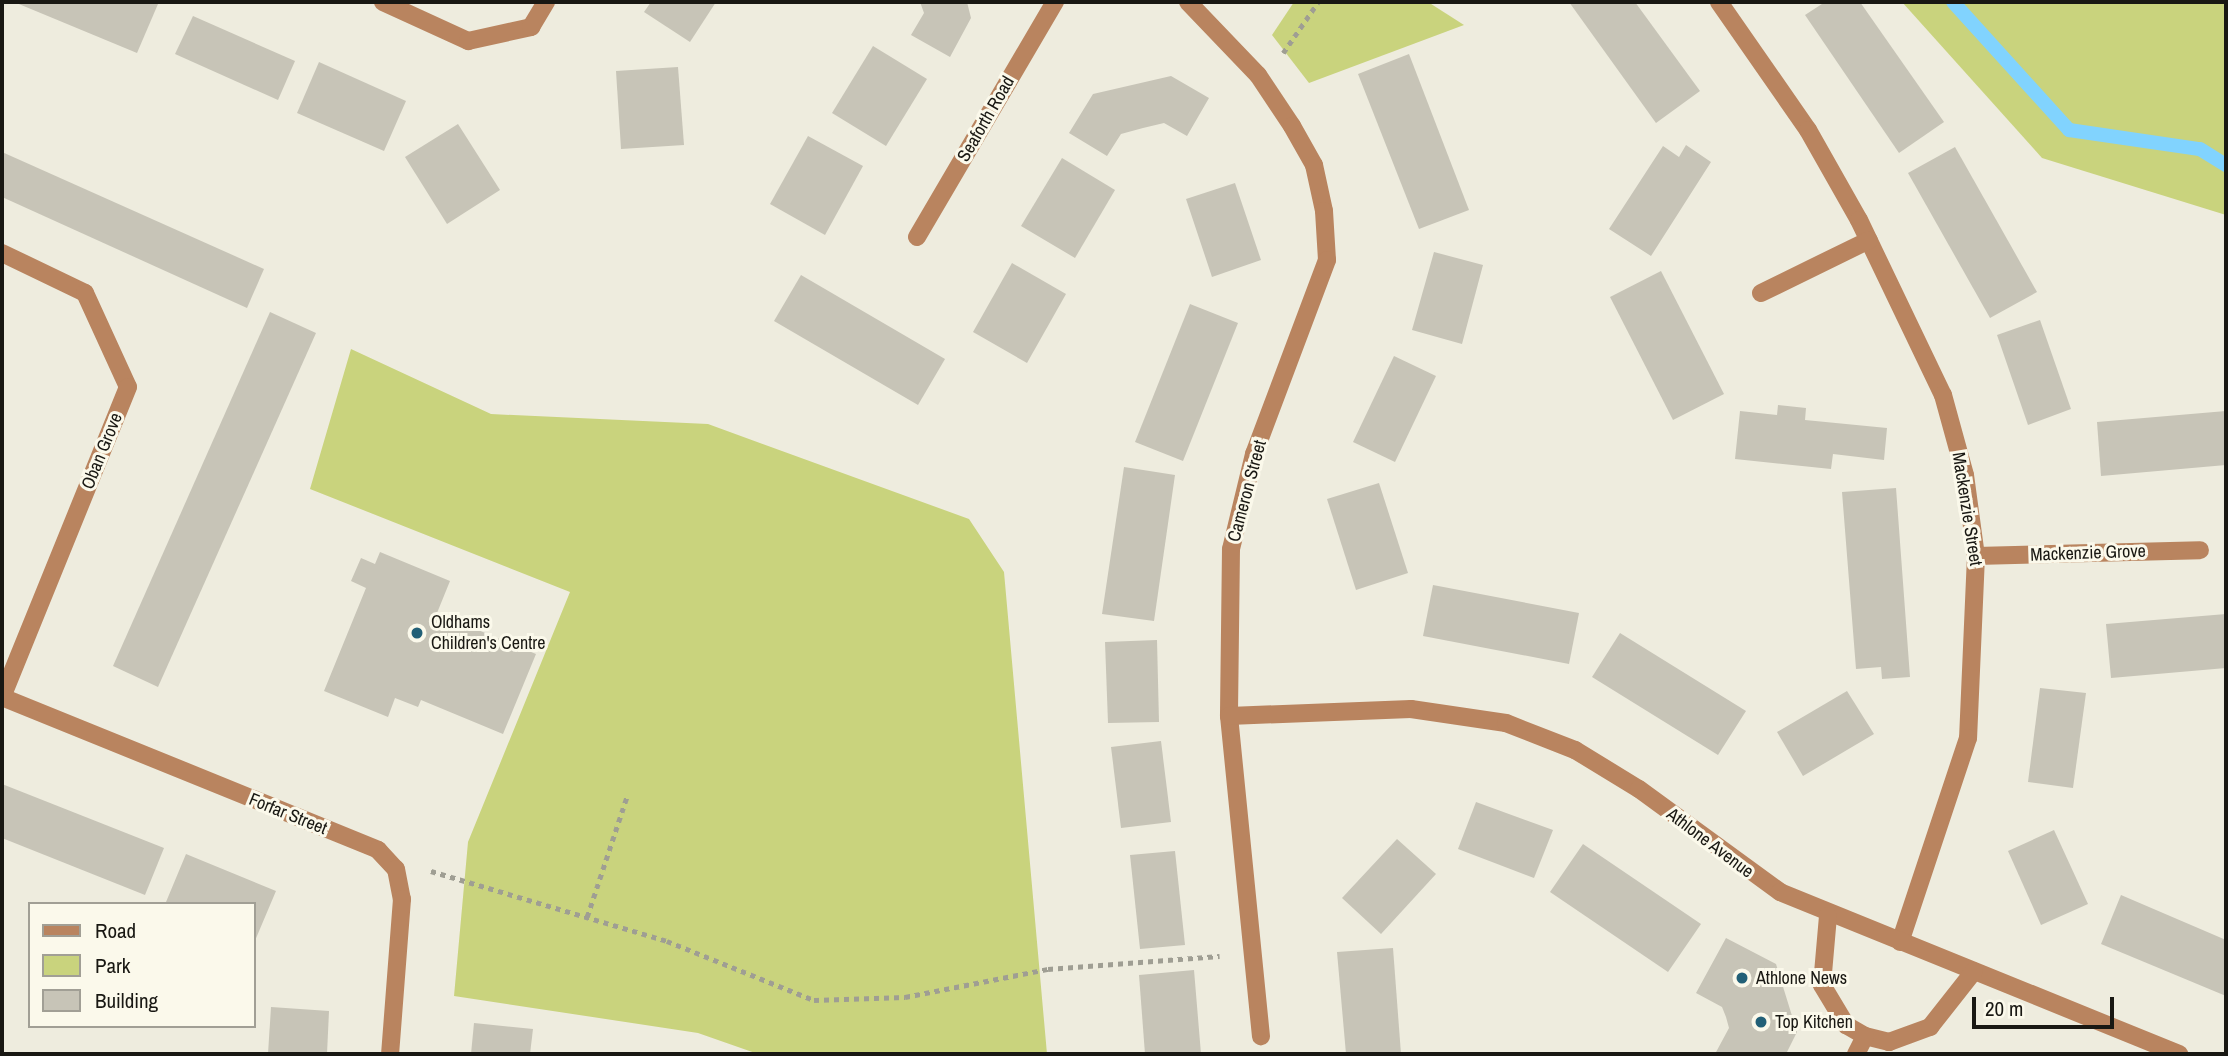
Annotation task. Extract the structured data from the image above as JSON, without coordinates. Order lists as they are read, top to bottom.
{
  "streets": {
    "street": [
      "Seaforth Road",
      "Oban Grove",
      "Cameron Street",
      "Mackenzie Street",
      "Mackenzie Grove",
      "Forfar Street",
      "Athlone Avenue"
    ]
  },
  "crossings": [
    ["Oban Grove", "Forfar Street"],
    ["Cameron Street", "Athlone Avenue"],
    ["Mackenzie Street", "Mackenzie Grove"],
    ["Mackenzie Street", "Athlone Avenue"]
  ],
  "places": ["Oldhams Children's Centre", "Athlone News", "Top Kitchen"],
  "legend": ["Road", "Park", "Building"],
  "scale_bar": "20 m"
}
